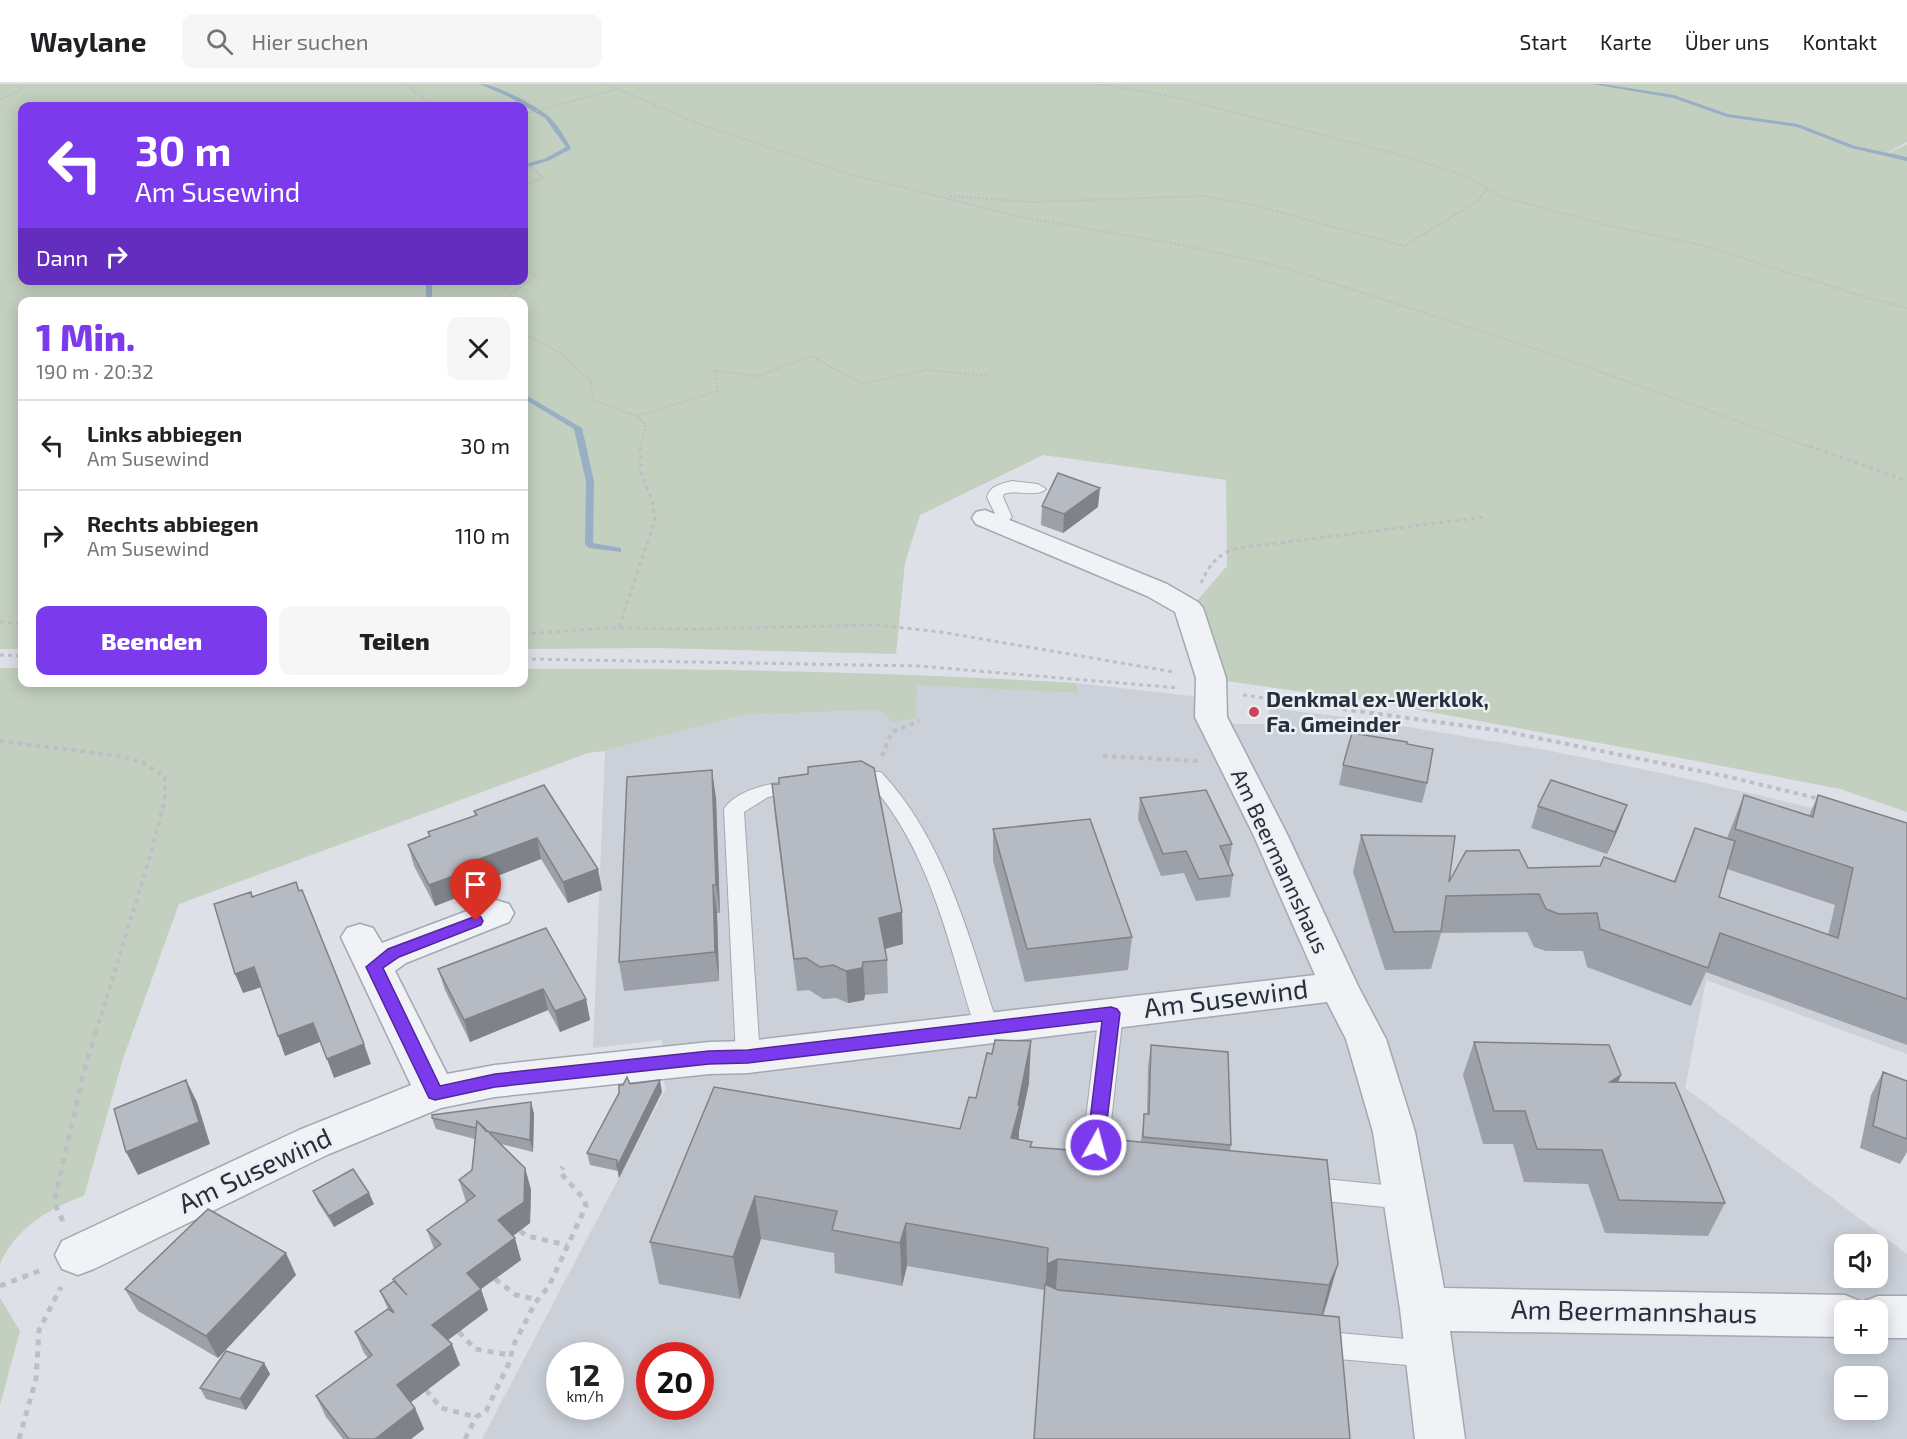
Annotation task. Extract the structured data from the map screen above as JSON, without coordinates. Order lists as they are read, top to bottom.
{
  "streets": {
    "street": ["Am Beermannshaus", "Am Susewind"]
  },
  "crossings": [
    ["Am Beermannshaus", "Am Susewind"]
  ],
  "places": ["Denkmal ex-Werklok, Fa. Gmeinder"],
  "page": {
    "header": "Waylane",
    "search": "Hier suchen",
    "nav": [
      "Start",
      "Karte",
      "Über uns",
      "Kontakt"
    ],
    "turn": ["30 m", "Am Susewind"],
    "then": "Dann",
    "heading": ["1 Min.", "190 m · 20:32"],
    "list": [
      {
        "name": "Links abbiegen",
        "note": "Am Susewind",
        "value": "30 m"
      },
      {
        "name": "Rechts abbiegen",
        "note": "Am Susewind",
        "value": "110 m"
      }
    ],
    "buttons": ["Beenden", "Teilen"],
    "map_buttons": ["+", "−"],
    "speed": "12 km/h",
    "limit": "20"
  }
}
